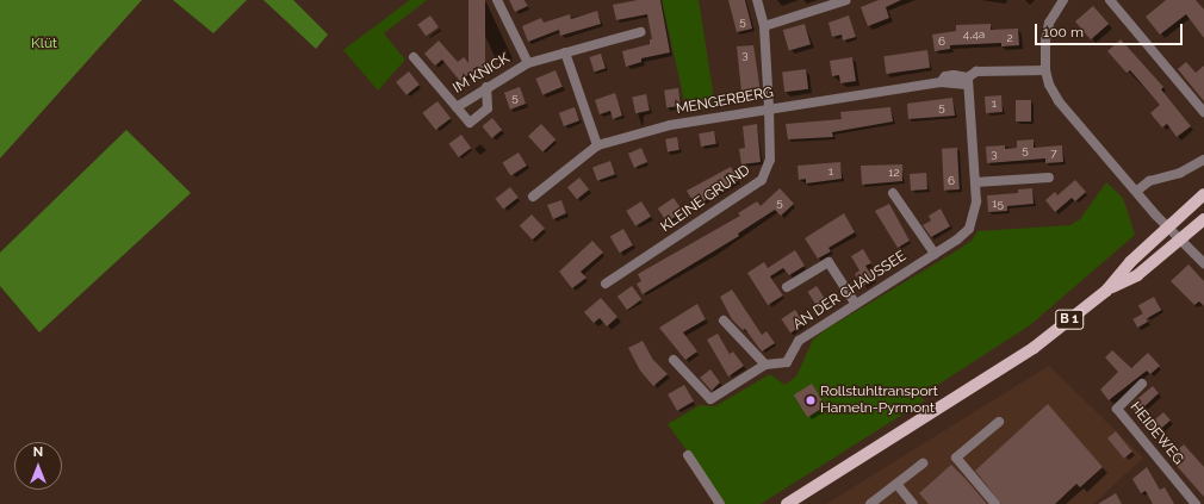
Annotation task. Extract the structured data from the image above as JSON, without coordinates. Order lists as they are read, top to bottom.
{
  "streets": {
    "main road": ["B 1"],
    "street": [
      "IM KNICK",
      "MENGERBERG",
      "KLEINE GRUND",
      "AN DER CHAUSSEE",
      "HEIDEWEG"
    ]
  },
  "crossings": [
    ["MENGERBERG", "KLEINE GRUND"],
    ["MENGERBERG", "AN DER CHAUSSEE"]
  ],
  "parks": ["Klüt"],
  "places": ["Rollstuhltransport Hameln-Pyrmont"],
  "house_numbers": [
    "5",
    "4,4a",
    "2",
    "6",
    "3",
    "5",
    "1",
    "5",
    "5",
    "3",
    "7",
    "1",
    "12",
    "6",
    "5",
    "15"
  ],
  "scale_bar": "100 m",
  "north": "top"
}
